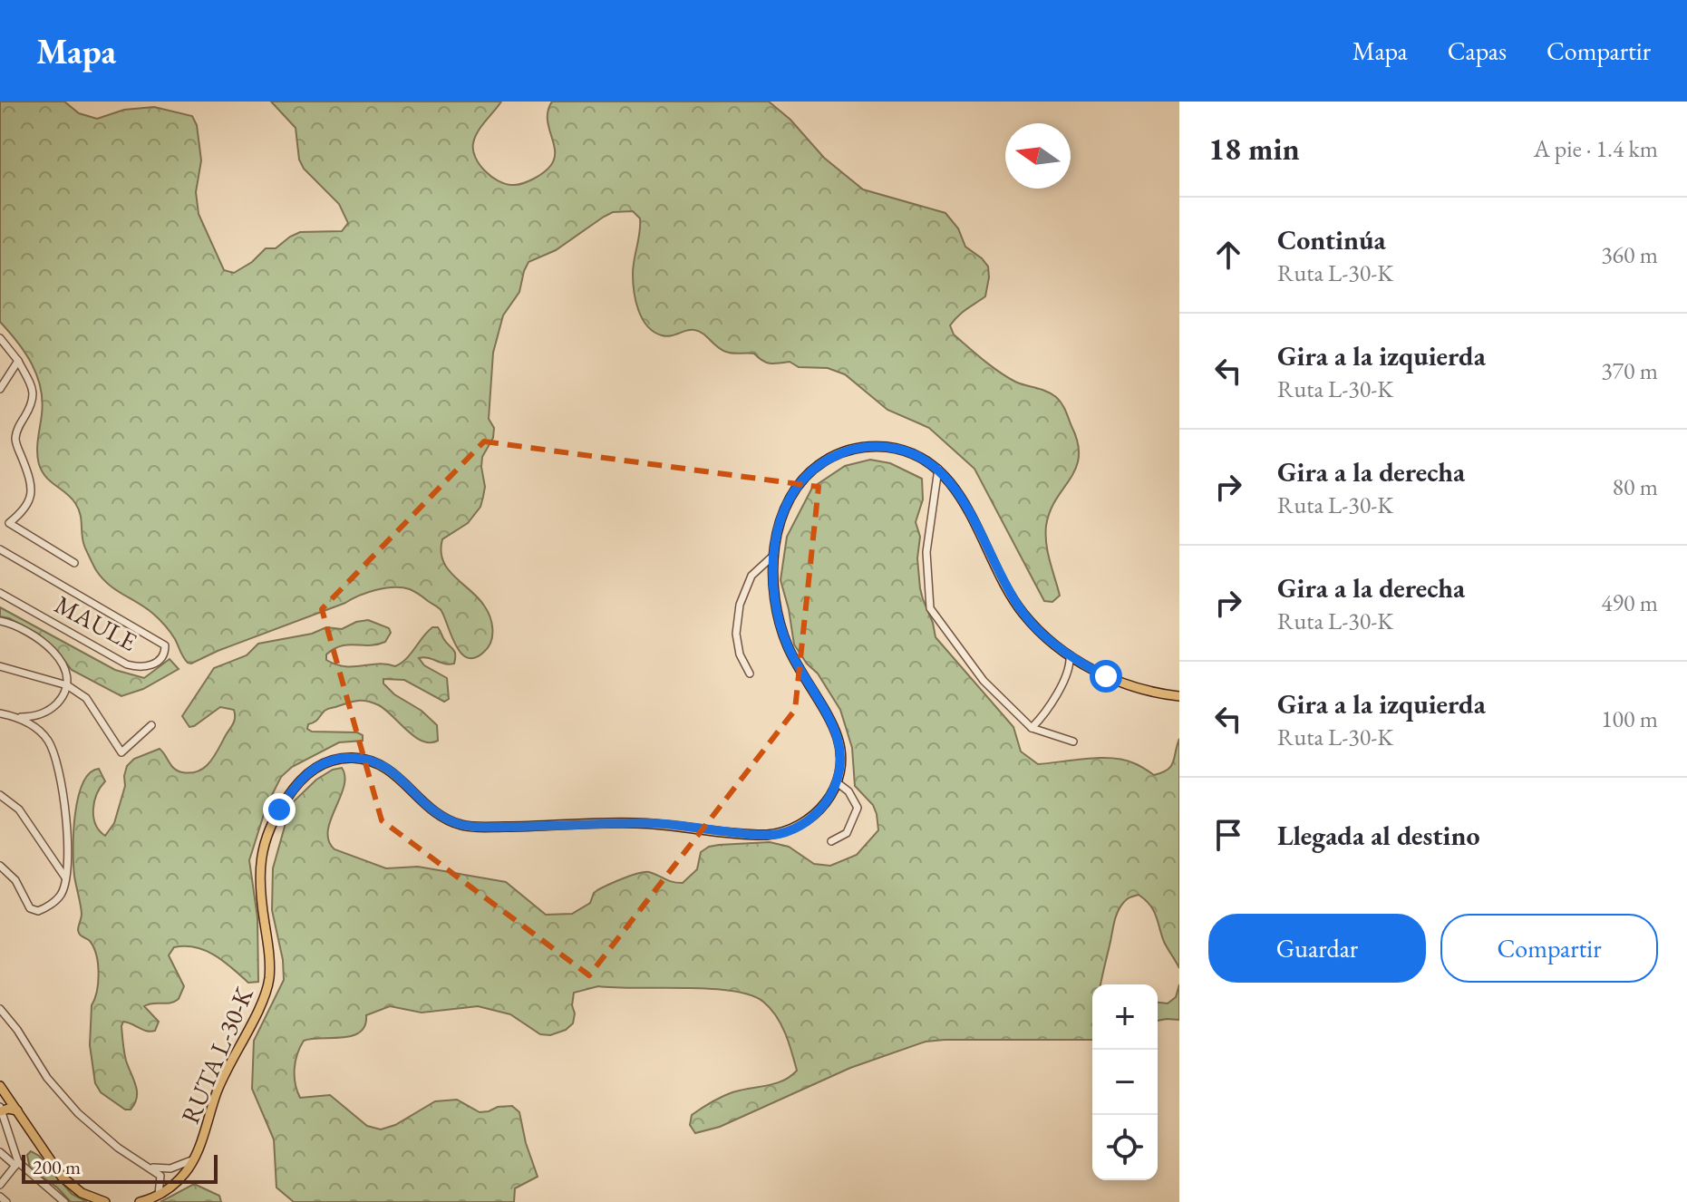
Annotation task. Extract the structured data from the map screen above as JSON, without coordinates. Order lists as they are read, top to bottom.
{
  "streets": {
    "main road": ["RUTA L-30-K"],
    "street": ["MAULE"]
  },
  "scale_bar": "200 m",
  "north": "left",
  "page": {
    "header": "Mapa",
    "nav": ["Mapa", "Capas", "Compartir"],
    "heading": ["18 min", "A pie · 1.4 km"],
    "list": [
      ["Continúa", "Ruta L-30-K", "360 m"],
      ["Gira a la izquierda", "Ruta L-30-K", "370 m"],
      ["Gira a la derecha", "Ruta L-30-K", "80 m"],
      ["Gira a la derecha", "Ruta L-30-K", "490 m"],
      ["Gira a la izquierda", "Ruta L-30-K", "100 m"],
      "Llegada al destino"
    ],
    "buttons": ["Guardar", "Compartir"],
    "map_buttons": ["+", "−"],
    "scale": "200 m"
  }
}
